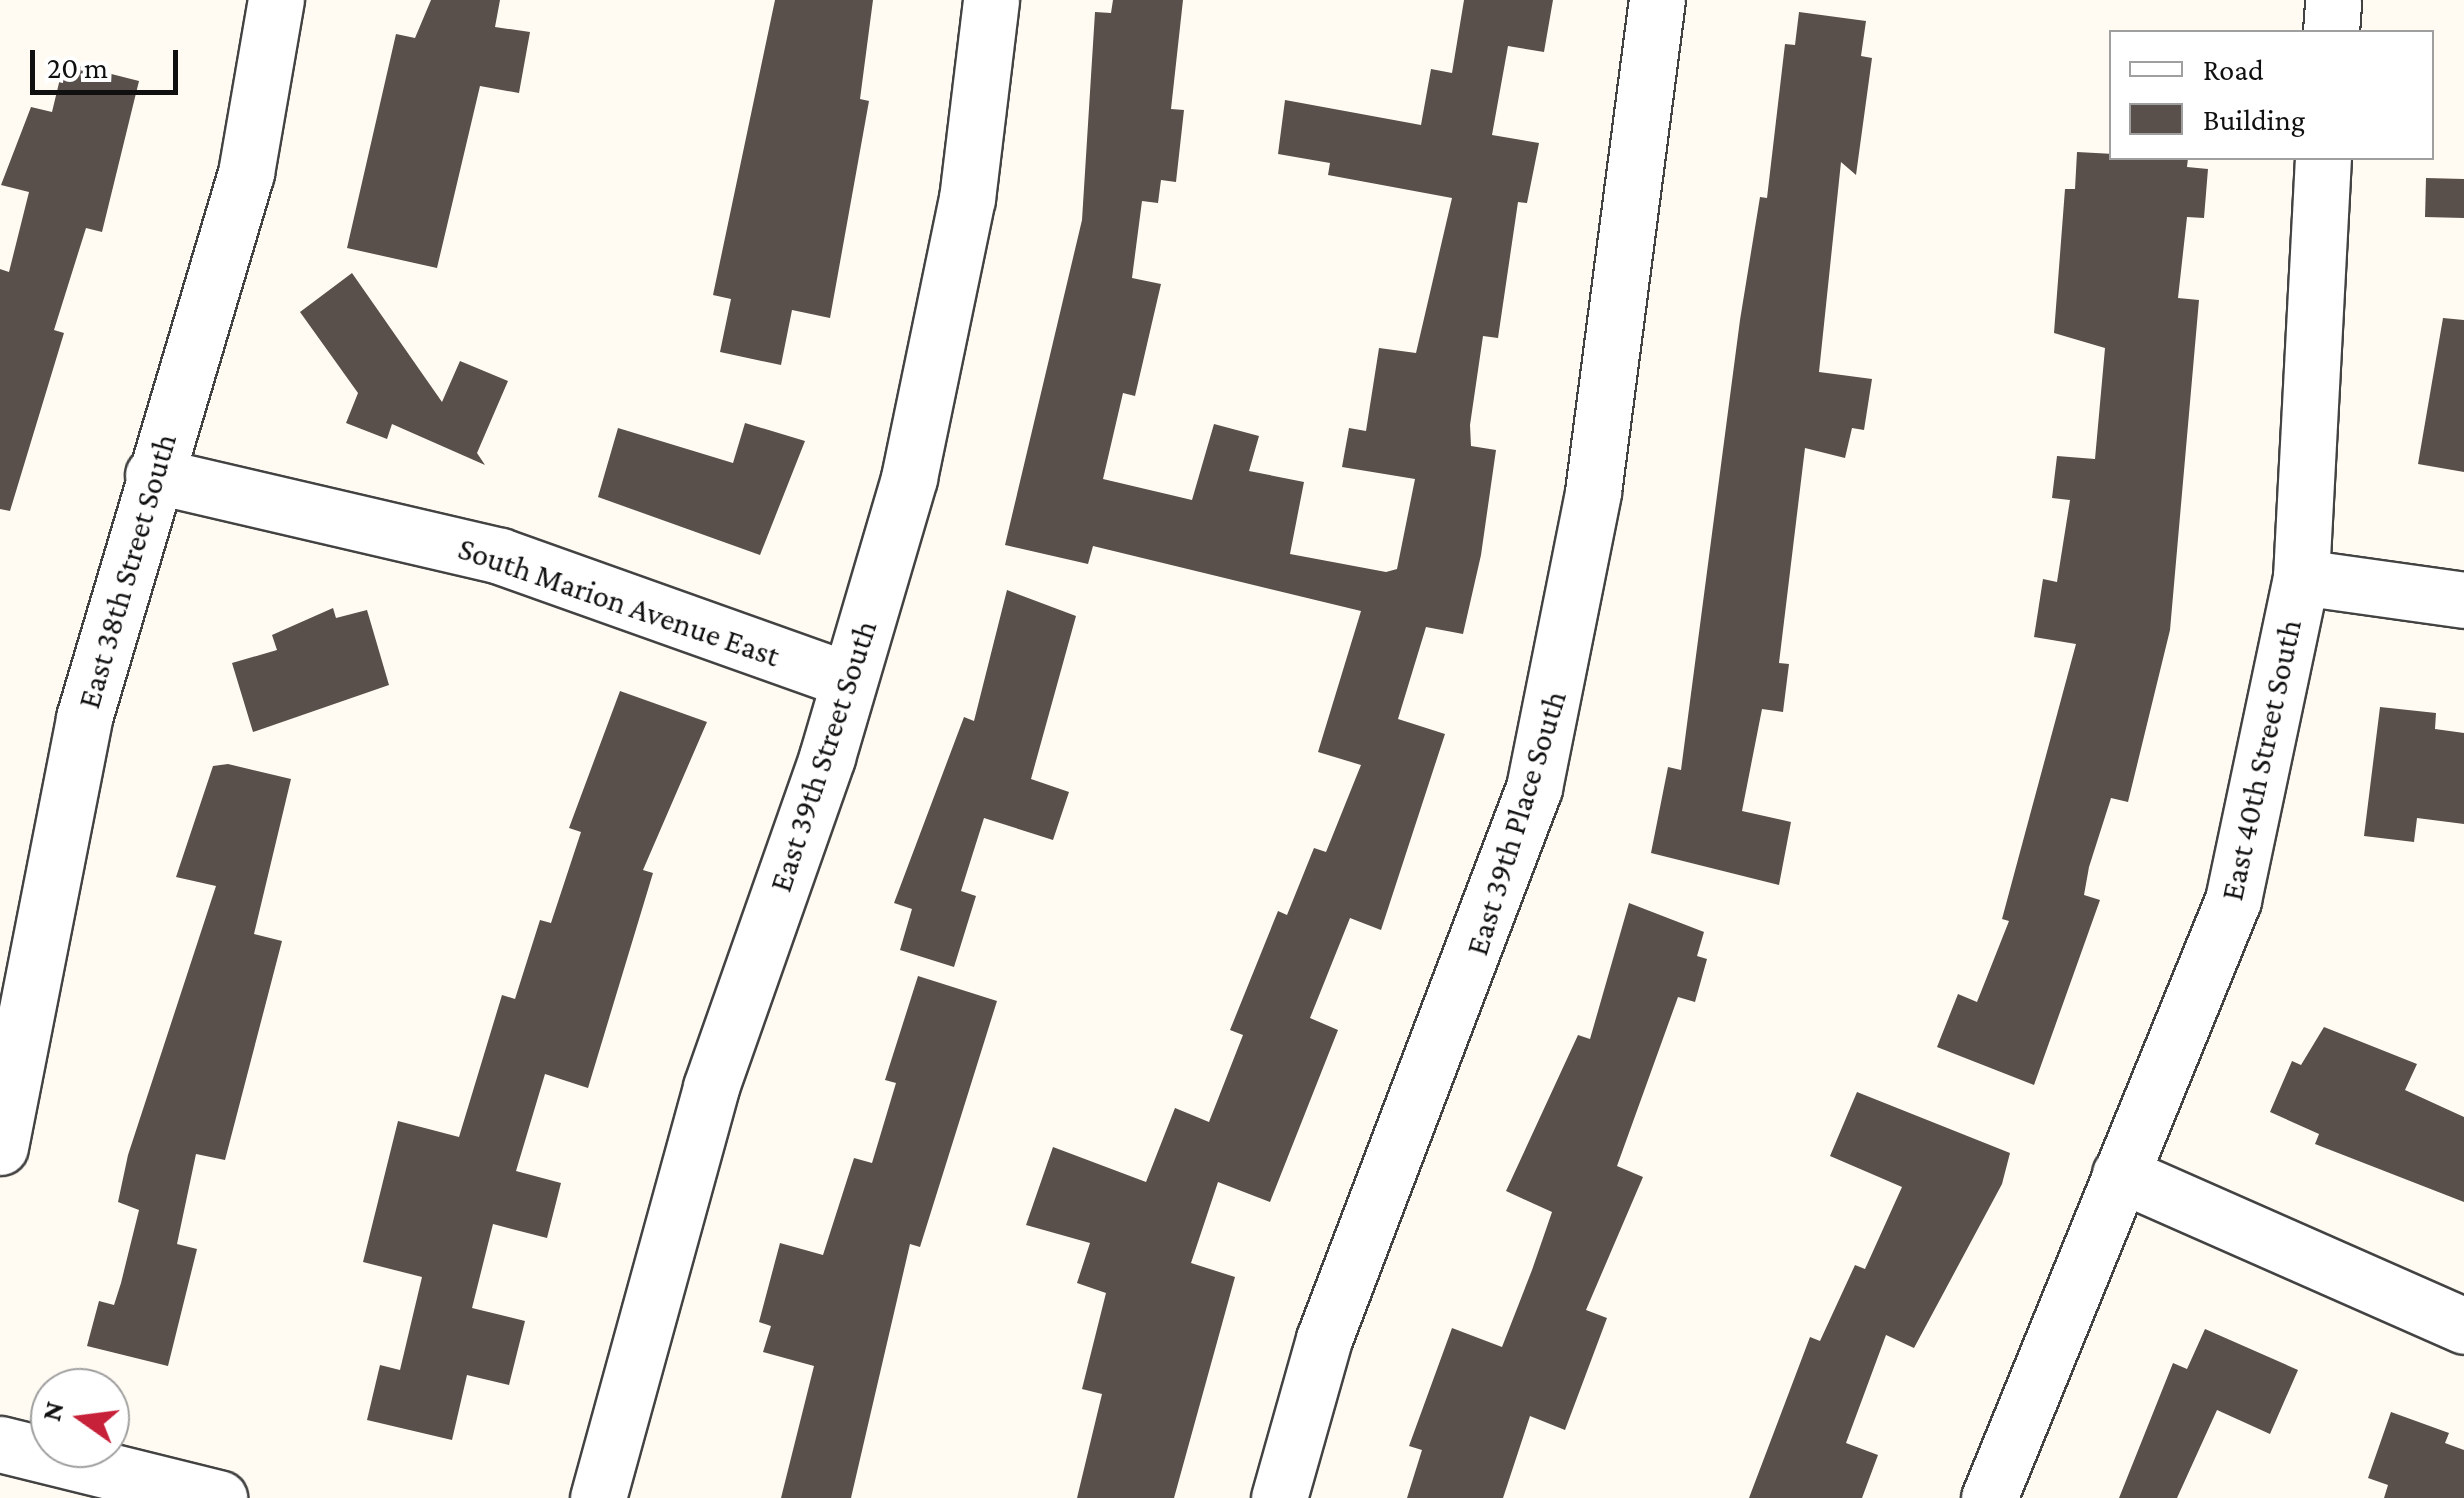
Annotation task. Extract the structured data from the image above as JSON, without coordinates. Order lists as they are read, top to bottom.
{
  "streets": {
    "street": [
      "East 38th Street South",
      "South Marion Avenue East",
      "East 39th Street South",
      "East 40th Street South",
      "East 39th Place South"
    ]
  },
  "crossings": [
    ["East 38th Street South", "South Marion Avenue East"],
    ["South Marion Avenue East", "East 39th Street South"]
  ],
  "legend": ["Road", "Building"],
  "scale_bar": "20 m",
  "north": "left"
}
